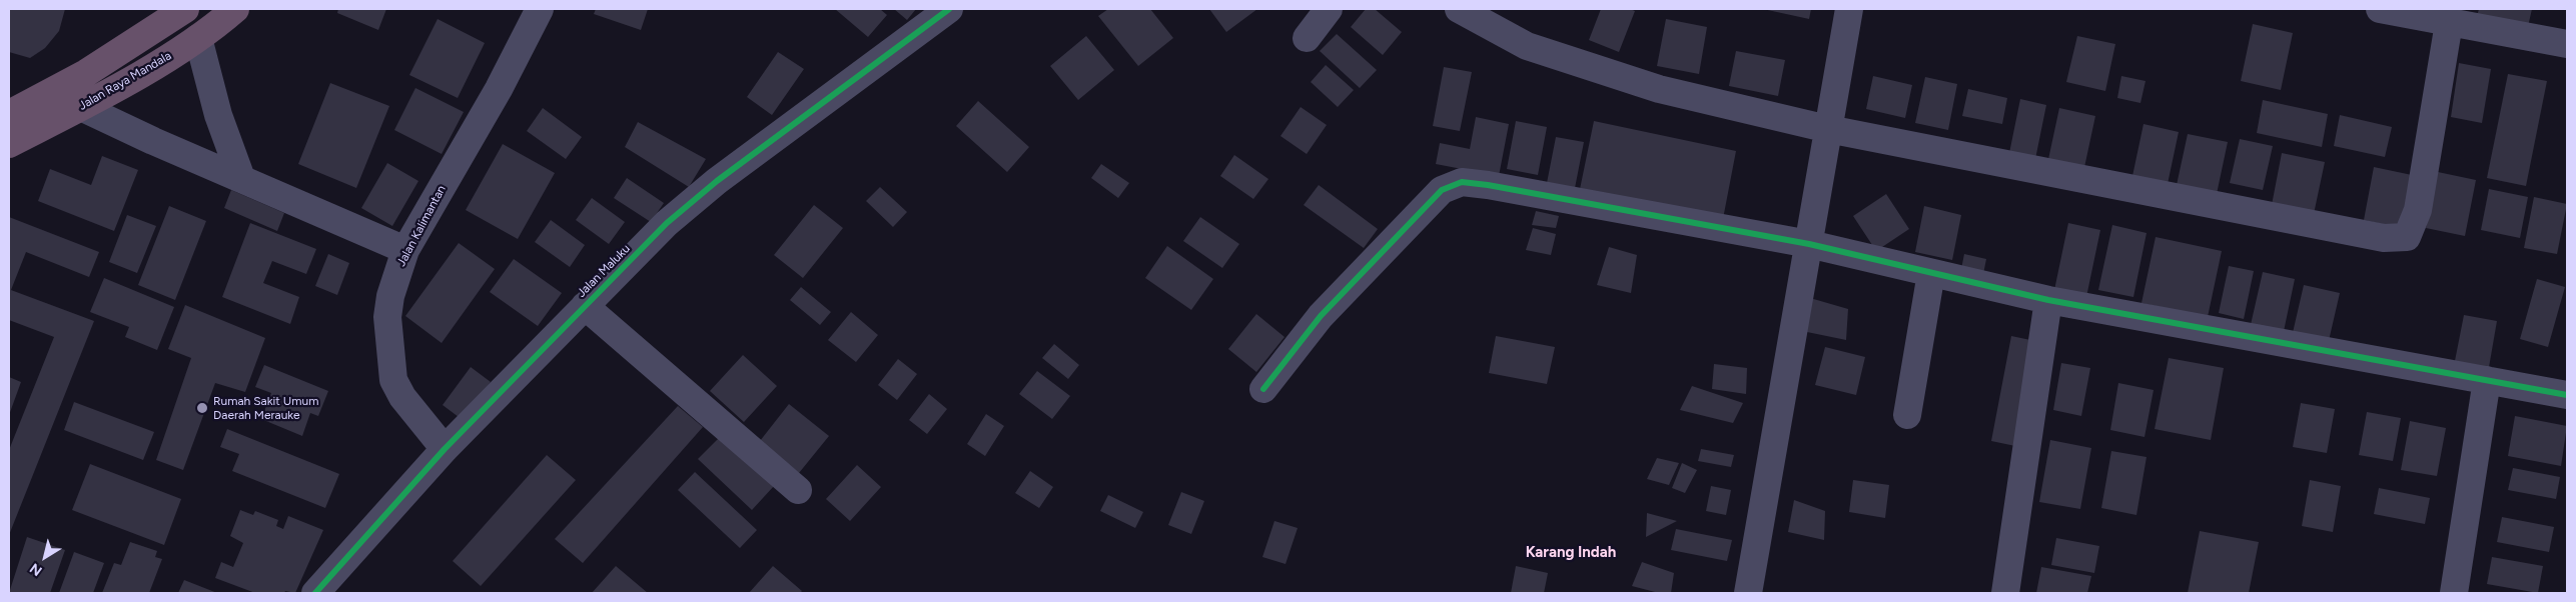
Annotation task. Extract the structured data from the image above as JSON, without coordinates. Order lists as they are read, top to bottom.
{
  "streets": {
    "highway": ["Jalan Raya Mandala"],
    "street": ["Jalan Kalimantan", "Jalan Maluku"]
  },
  "crossings": [
    ["Jalan Kalimantan", "Jalan Maluku"]
  ],
  "districts": ["Karang Indah"],
  "places": ["Rumah Sakit Umum Daerah Merauke"],
  "north": "bottom left"
}
